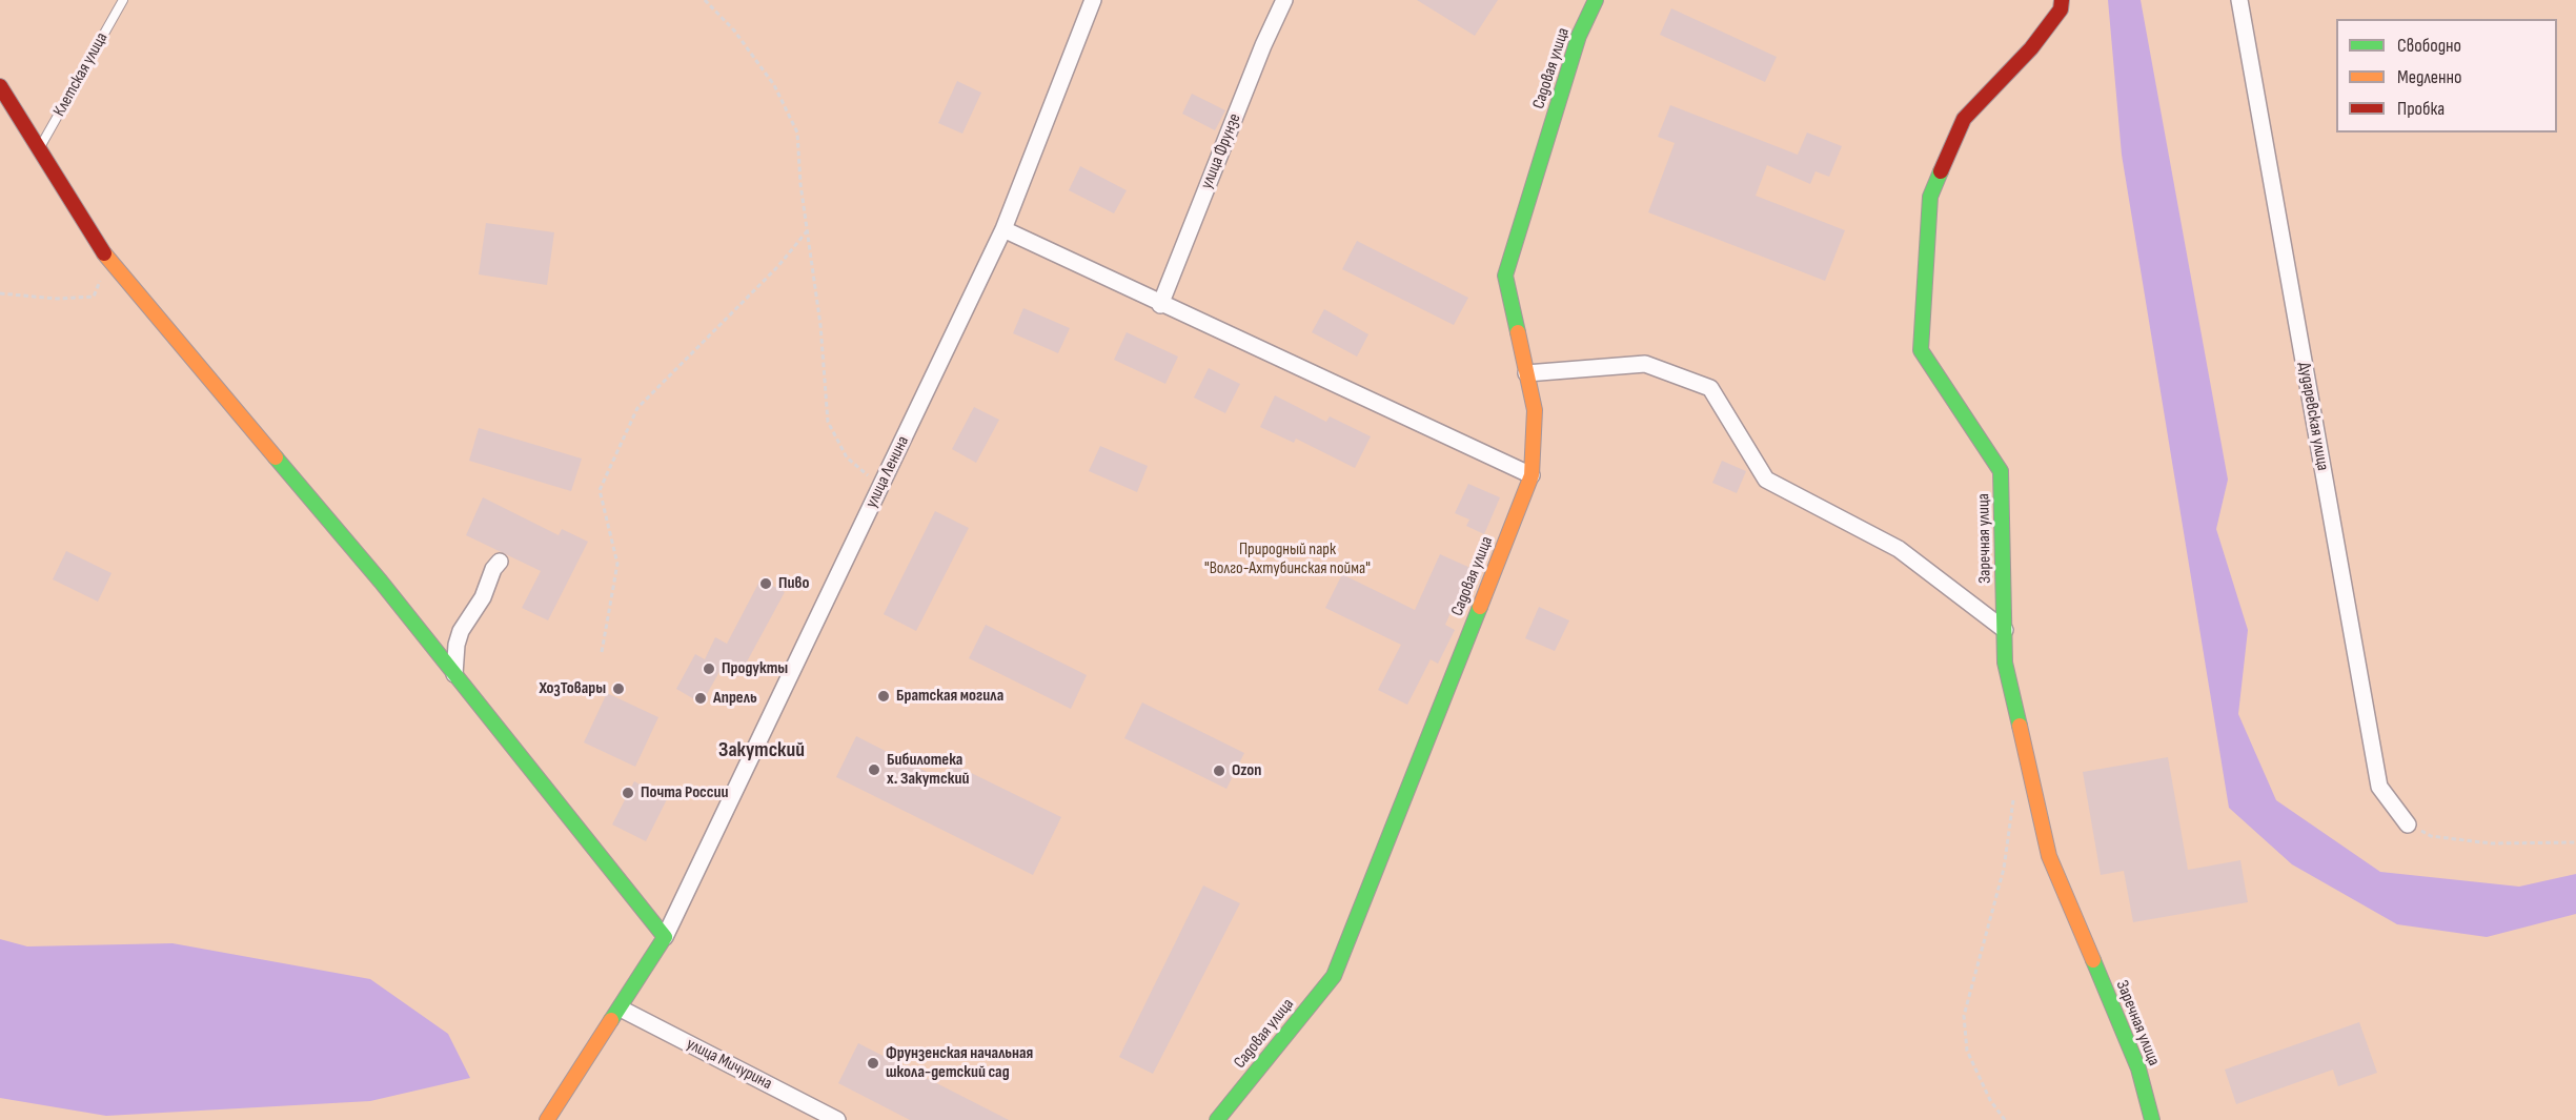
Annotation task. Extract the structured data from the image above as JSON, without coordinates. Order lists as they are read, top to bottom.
{
  "streets": {
    "street": [
      "Садовая улица",
      "улица Фрунзе",
      "Дударевская улица",
      "улица Ленина",
      "Заречная улица",
      "улица Мичурина"
    ],
    "lane": ["Клетская улица"]
  },
  "districts": ["Закутский"],
  "parks": ["Природный парк \"Волго-Ахтубинская пойма\""],
  "places": [
    "Пиво",
    "Продукты",
    "ХозТовары",
    "Братская могила",
    "Апрель",
    "Бибилотека х. Закутский",
    "Ozon",
    "Почта России",
    "Фрунзенская начальная школа-детский сад"
  ],
  "legend": ["Свободно", "Медленно", "Пробка"]
}
